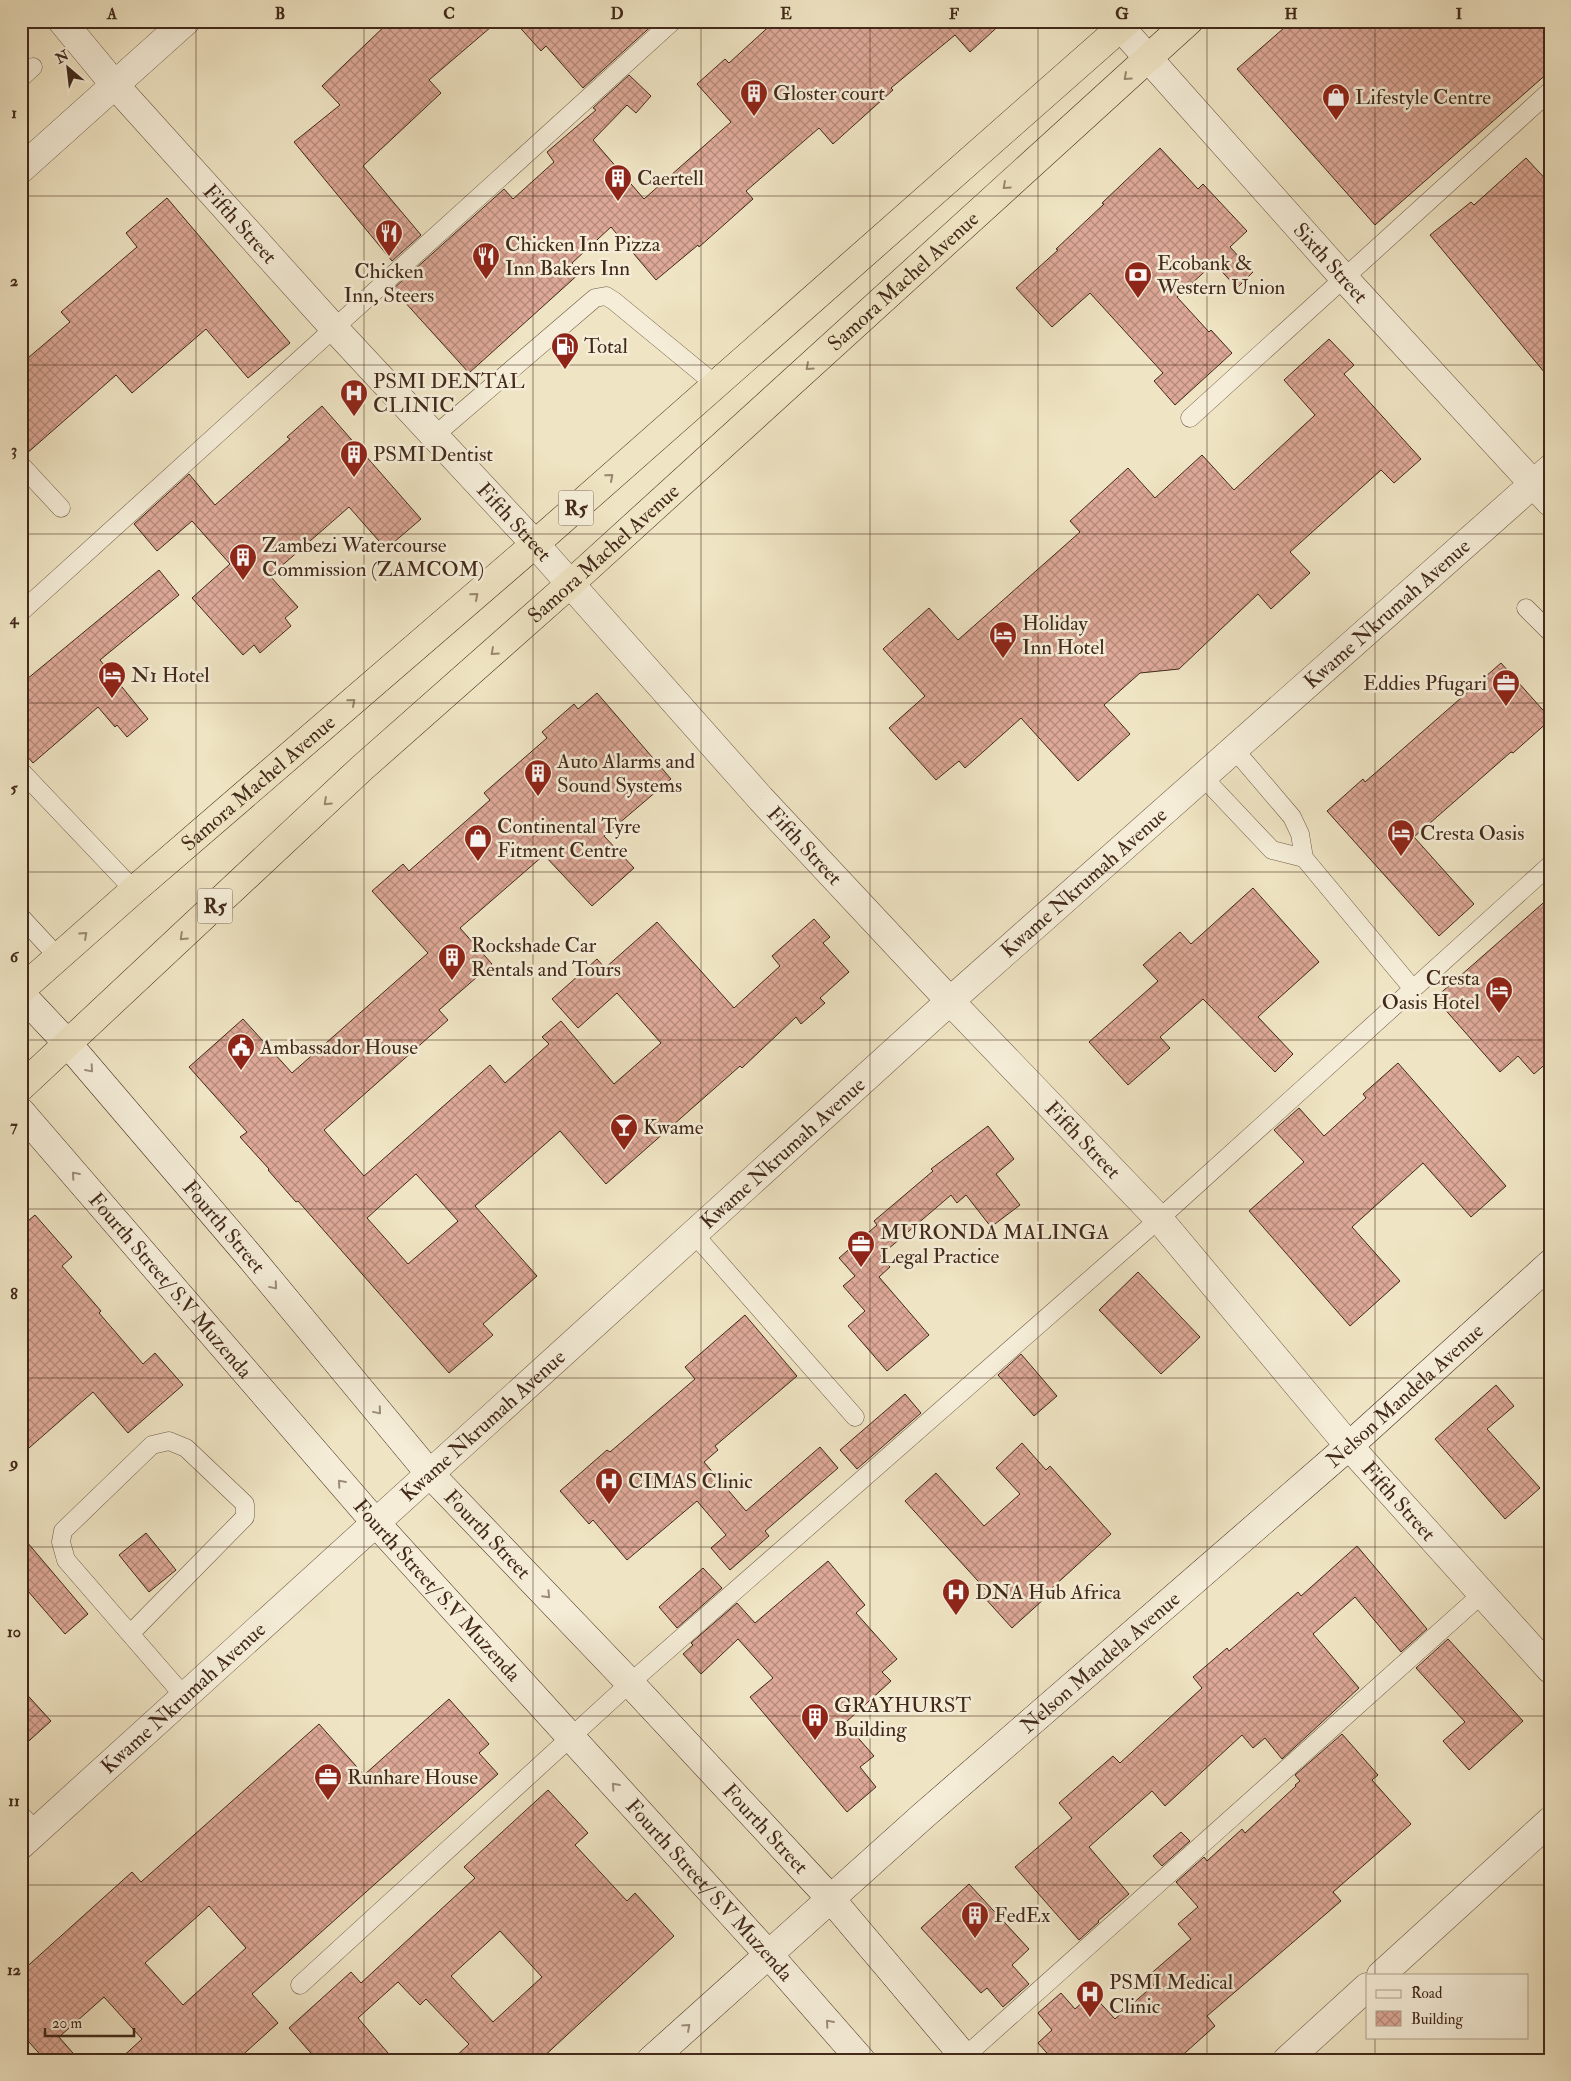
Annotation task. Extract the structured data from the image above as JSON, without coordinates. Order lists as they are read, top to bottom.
{
  "streets": {
    "highway": ["Samora Machel Avenue", "R5"],
    "street": [
      "Fifth Street",
      "Sixth Street",
      "Kwame Nkrumah Avenue",
      "Fourth Street",
      "Fourth Street/ S.V Muzenda",
      "Nelson Mandela Avenue"
    ]
  },
  "crossings": [
    ["Fifth Street", "Samora Machel Avenue"],
    ["Fifth Street", "Kwame Nkrumah Avenue"],
    ["Fifth Street", "Nelson Mandela Avenue"],
    ["Sixth Street", "Samora Machel Avenue"],
    ["Sixth Street", "Kwame Nkrumah Avenue"],
    ["Samora Machel Avenue", "Fourth Street"],
    ["Kwame Nkrumah Avenue", "Fourth Street"],
    ["Kwame Nkrumah Avenue", "Fourth Street/ S.V Muzenda"],
    ["Fourth Street", "Nelson Mandela Avenue"],
    ["Fourth Street/ S.V Muzenda", "Nelson Mandela Avenue"]
  ],
  "one_way": ["Fourth Street", "Fourth Street/ S.V Muzenda"],
  "places": {
    "building": [
      "Gloster court",
      "Caertell",
      "PSMI Dentist",
      "Zambezi Watercourse Commission (ZAMCOM)",
      "Auto Alarms and Sound Systems",
      "Rockshade Car Rentals and Tours",
      "GRAYHURST Building",
      "FedEx"
    ],
    "shop": ["Lifestyle Centre", "Continental Tyre Fitment Centre"],
    "restaurant": ["Chicken Inn, Steers", "Chicken Inn Pizza Inn Bakers Inn"],
    "bank": ["Ecobank & Western Union"],
    "fuel station": ["Total"],
    "hospital": [
      "PSMI DENTAL CLINIC",
      "CIMAS Clinic",
      "DNA Hub Africa",
      "PSMI Medical Clinic"
    ],
    "hotel": [
      "Holiday Inn Hotel",
      "N1 Hotel",
      "Cresta Oasis",
      "Cresta Oasis Hotel"
    ],
    "office": ["Eddies Pfugari", "MURONDA MALINGA Legal Practice", "Runhare House"],
    "public building": ["Ambassador House"],
    "bar": ["Kwame"]
  },
  "legend": ["Road", "Building"],
  "scale_bar": "20 m",
  "north": "top left",
  "grid": {
    "columns": [
      "A",
      "B",
      "C",
      "D",
      "E",
      "F",
      "G",
      "H",
      "I"
    ],
    "rows": [
      "1",
      "2",
      "3",
      "4",
      "5",
      "6",
      "7",
      "8",
      "9",
      "10",
      "11",
      "12"
    ]
  }
}
